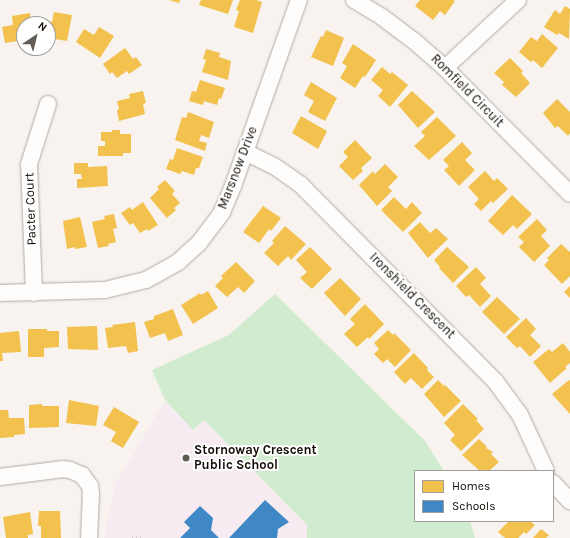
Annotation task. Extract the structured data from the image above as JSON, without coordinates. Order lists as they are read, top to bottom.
{
  "streets": {
    "street": [
      "Romfield Circuit",
      "Marsnow Drive",
      "Pacter Court",
      "Ironshield Crescent"
    ]
  },
  "crossings": [
    ["Marsnow Drive", "Pacter Court"],
    ["Marsnow Drive", "Ironshield Crescent"]
  ],
  "places": ["Stornoway Crescent Public School"],
  "legend": ["Homes", "Schools"],
  "north": "top right"
}
